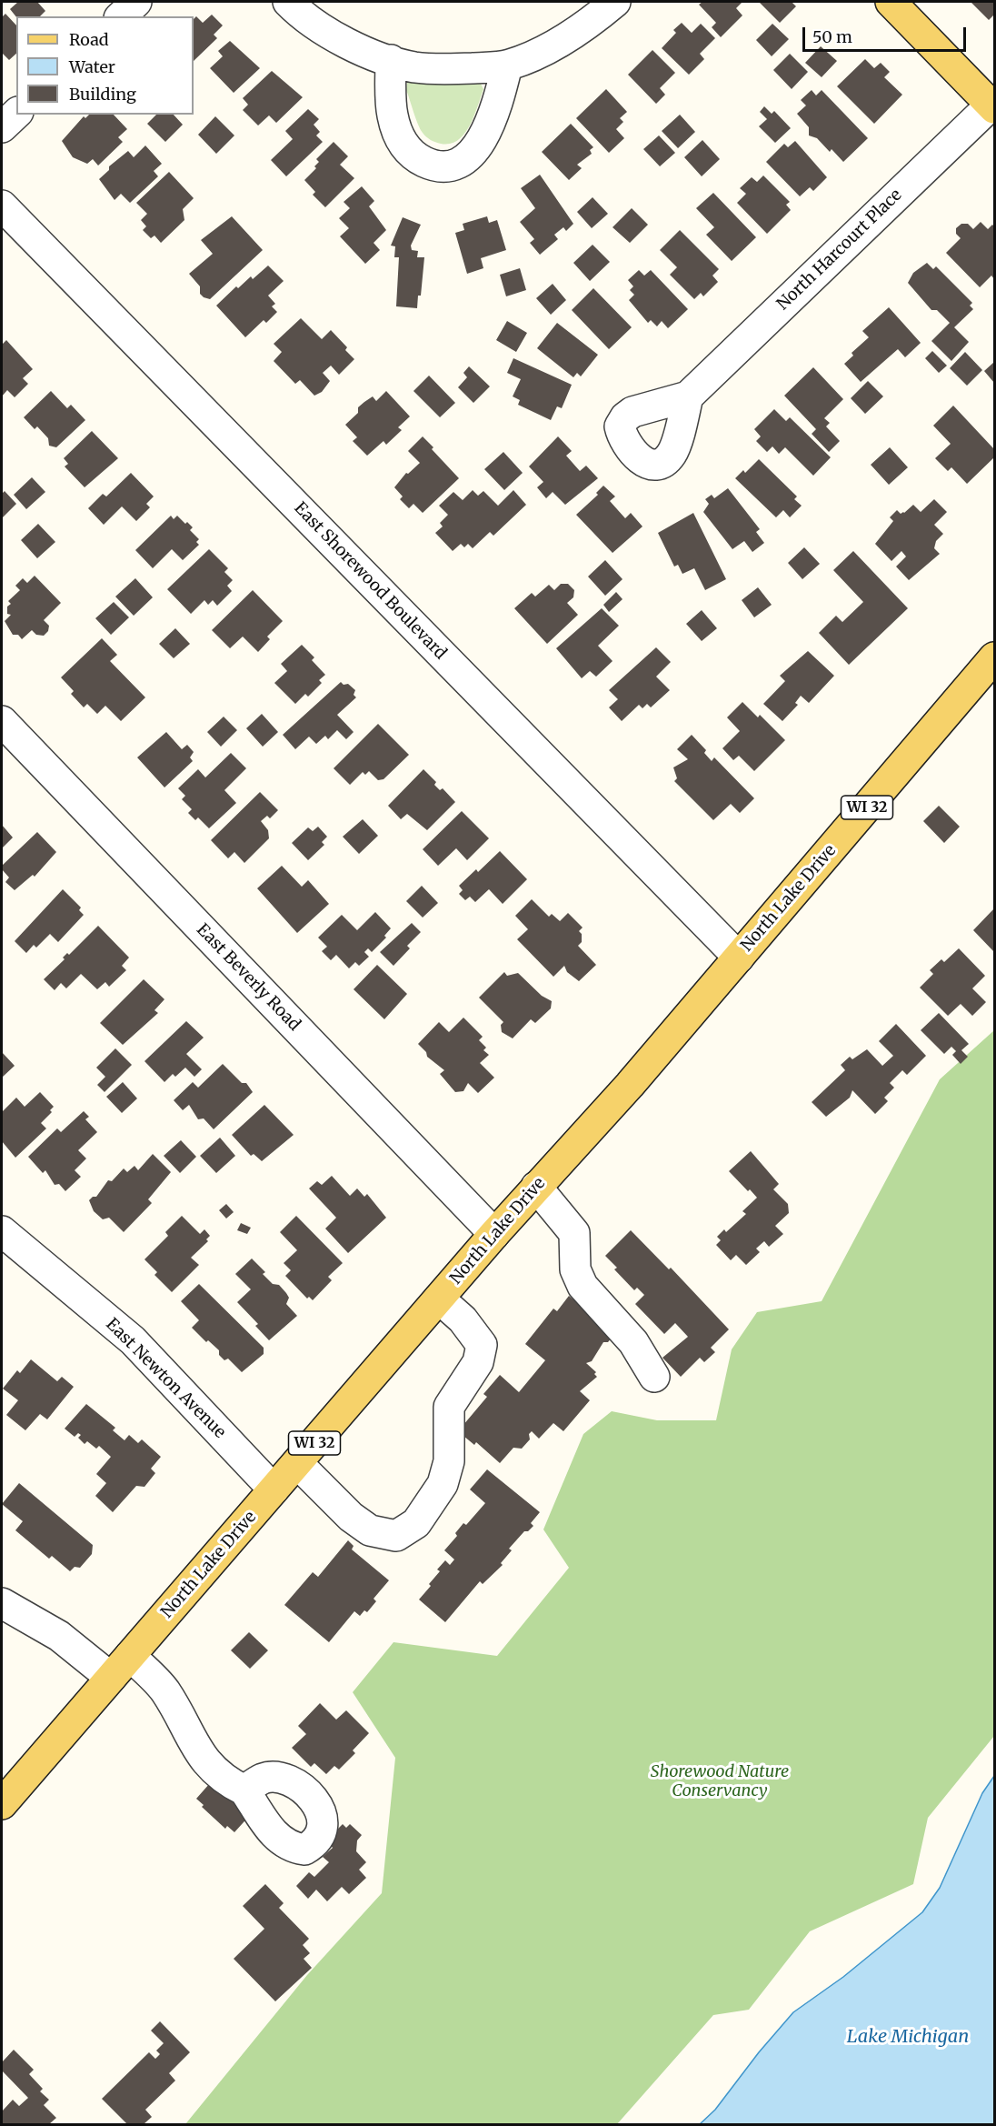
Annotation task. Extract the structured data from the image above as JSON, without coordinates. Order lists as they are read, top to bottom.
{
  "streets": {
    "main road": ["WI 32", "North Lake Drive"],
    "street": [
      "North Harcourt Place",
      "East Shorewood Boulevard",
      "East Beverly Road",
      "East Newton Avenue"
    ]
  },
  "crossings": [
    ["East Shorewood Boulevard", "North Lake Drive"],
    ["North Lake Drive", "East Beverly Road"],
    ["North Lake Drive", "East Newton Avenue"]
  ],
  "water": ["Lake Michigan"],
  "parks": ["Shorewood Nature Conservancy"],
  "legend": ["Road", "Water", "Building"],
  "scale_bar": "50 m"
}
